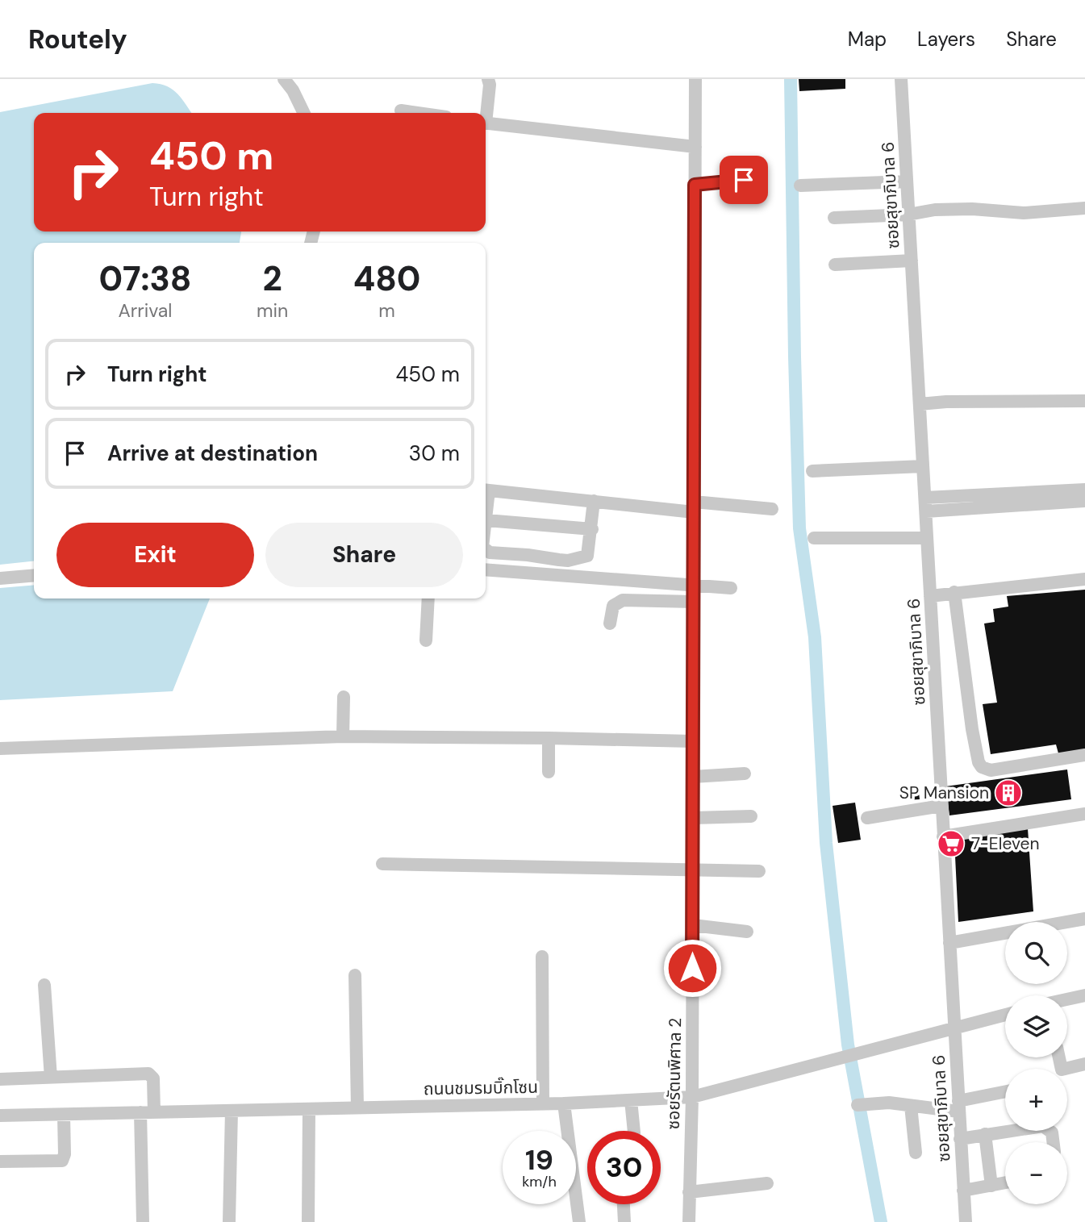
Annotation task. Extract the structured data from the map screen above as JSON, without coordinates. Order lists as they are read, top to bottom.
{
  "streets": {
    "street": ["ซอยสุขาภิบาล 6", "ซอยรัตนพิศาล 2", "ถนนชมรมบิ๊กโซน"]
  },
  "crossings": [
    ["ซอยสุขาภิบาล 6", "ถนนชมรมบิ๊กโซน"],
    ["ซอยรัตนพิศาล 2", "ถนนชมรมบิ๊กโซน"]
  ],
  "places": {
    "building": ["SP Mansion"],
    "supermarket": ["7-Eleven"]
  },
  "page": {
    "header": "Routely",
    "nav": ["Map", "Layers", "Share"],
    "turn": ["450 m", "Turn right"],
    "eta": [
      "07:38",
      "Arrival",
      "2",
      "min",
      "480",
      "m"
    ],
    "list": [
      {
        "name": "Turn right",
        "value": "450 m"
      },
      {
        "name": "Arrive at destination",
        "value": "30 m"
      }
    ],
    "buttons": ["Exit", "Share"],
    "map_buttons": ["+", "−"],
    "speed": "19 km/h",
    "limit": "30"
  }
}
